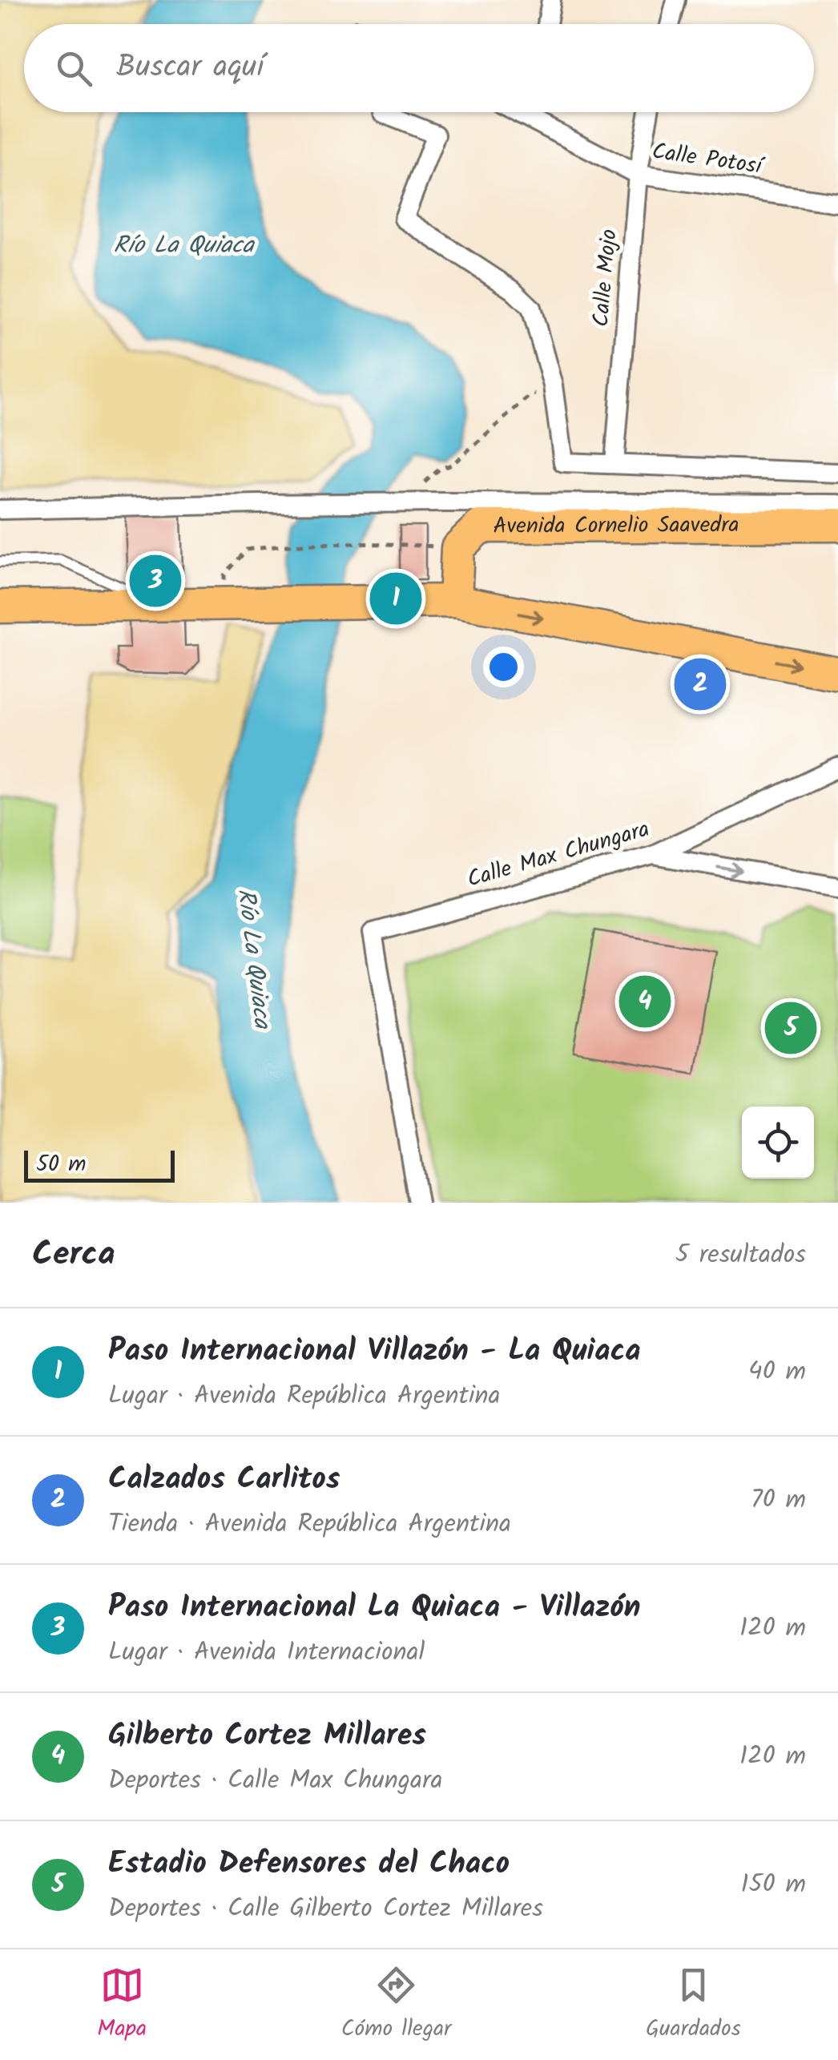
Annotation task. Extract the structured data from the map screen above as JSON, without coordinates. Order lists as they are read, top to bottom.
{
  "streets": {
    "highway": ["Avenida Cornelio Saavedra"],
    "street": ["Calle Potosí", "Calle Mojo", "Calle Max Chungara"]
  },
  "crossings": [
    ["Calle Potosí", "Calle Mojo"]
  ],
  "water": ["Río La Quiaca"],
  "scale_bar": "50 m",
  "page": {
    "search": "Buscar aquí",
    "pins": [
      "3",
      "1",
      "2",
      "4",
      "5"
    ],
    "scale": "50 m",
    "heading": ["Cerca", "5 resultados"],
    "list": [
      {
        "mark": "1",
        "name": "Paso Internacional Villazón - La Quiaca",
        "note": "Lugar · Avenida República Argentina",
        "value": "40 m"
      },
      {
        "mark": "2",
        "name": "Calzados Carlitos",
        "note": "Tienda · Avenida República Argentina",
        "value": "70 m"
      },
      {
        "mark": "3",
        "name": "Paso Internacional La Quiaca - Villazón",
        "note": "Lugar · Avenida Internacional",
        "value": "120 m"
      },
      {
        "mark": "4",
        "name": "Gilberto Cortez Millares",
        "note": "Deportes · Calle Max Chungara",
        "value": "120 m"
      },
      {
        "mark": "5",
        "name": "Estadio Defensores del Chaco",
        "note": "Deportes · Calle Gilberto Cortez Millares",
        "value": "150 m"
      }
    ],
    "nav": ["Mapa", "Cómo llegar", "Guardados"]
  }
}
